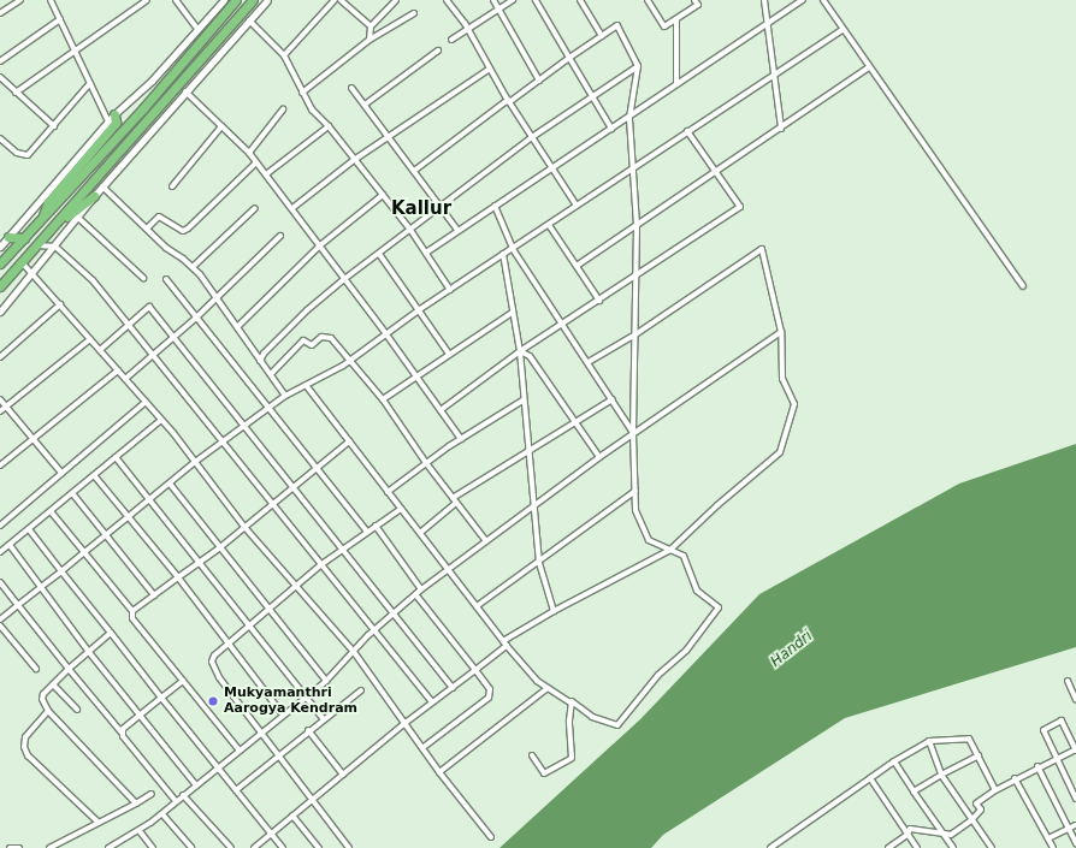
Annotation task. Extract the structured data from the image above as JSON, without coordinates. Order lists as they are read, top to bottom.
{
  "districts": ["Kallur"],
  "water": ["Handri"],
  "places": ["Mukyamanthri Aarogya Kendram"]
}
